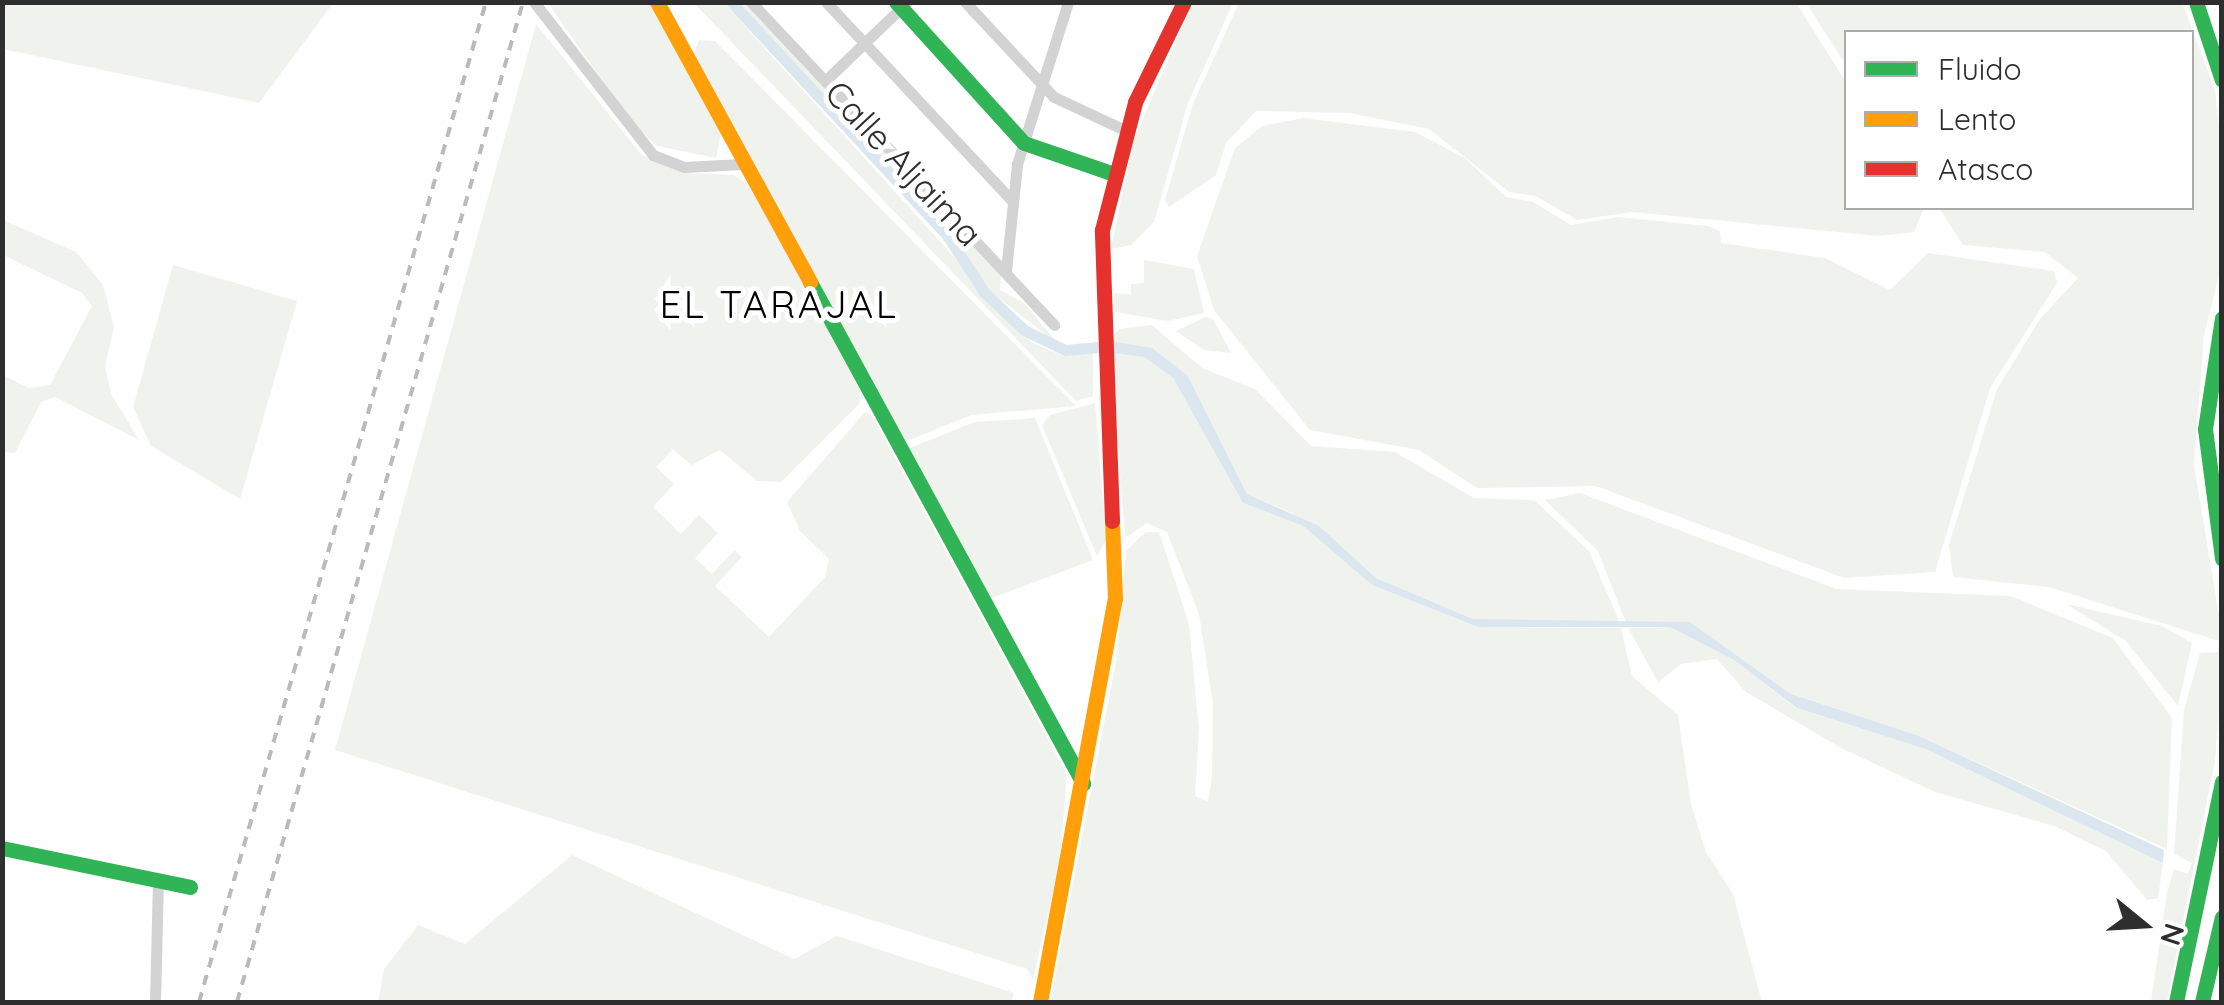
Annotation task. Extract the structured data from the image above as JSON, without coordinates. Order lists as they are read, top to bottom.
{
  "streets": {
    "street": ["Calle Aljaima"]
  },
  "districts": ["EL TARAJAL"],
  "legend": ["Fluido", "Lento", "Atasco"],
  "north": "right"
}
